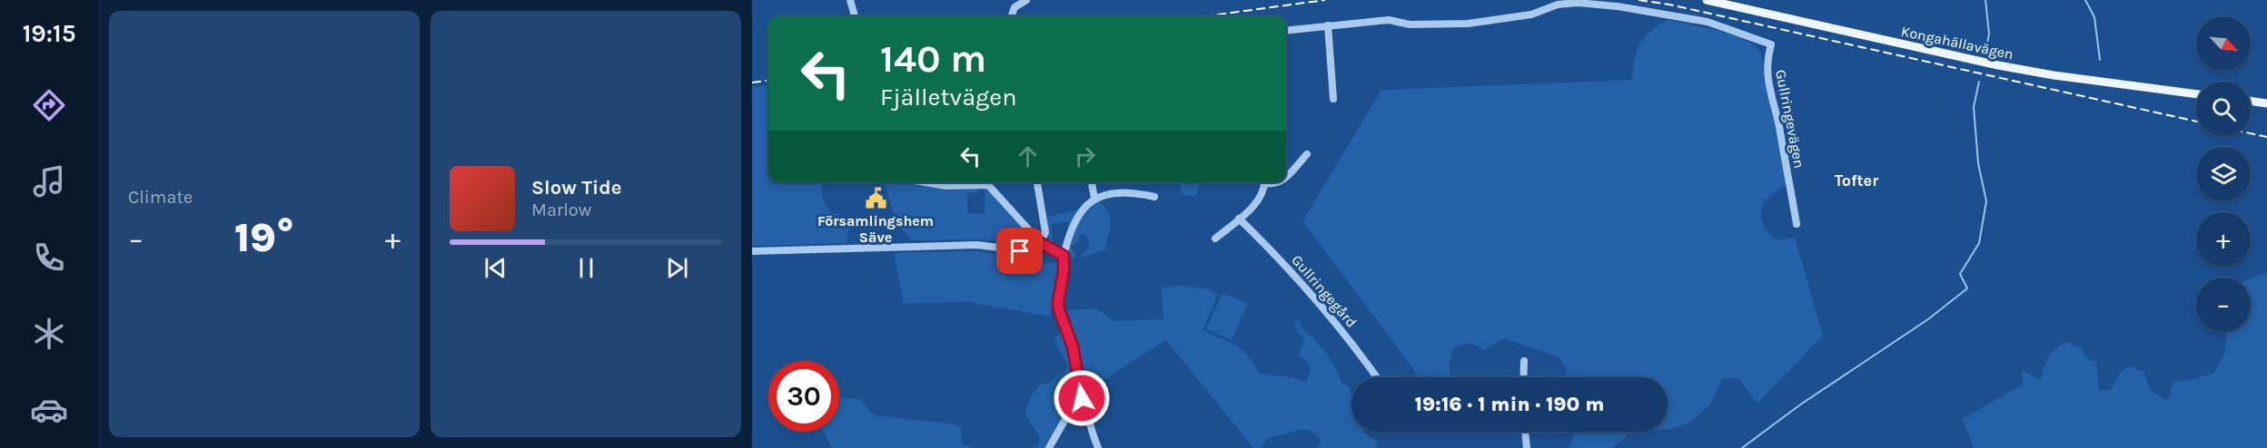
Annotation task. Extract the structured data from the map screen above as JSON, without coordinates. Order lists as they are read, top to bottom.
{
  "streets": {
    "main road": ["Kongahällavägen"],
    "street": ["Gullringevägen", "Gullringegård"]
  },
  "districts": ["Tofter"],
  "places": {
    "public building": ["Församlingshem Säve"]
  },
  "north": "bottom right",
  "page": {
    "tabs": "19:15",
    "tile": "Climate",
    "map_buttons": ["+", "−"],
    "turn": ["140 m", "Fjälletvägen"],
    "song": ["Slow Tide", "Marlow"],
    "heat": ["−", "19°", "+"],
    "limit": "30",
    "trip": "19:16 · 1 min · 190 m"
  }
}
